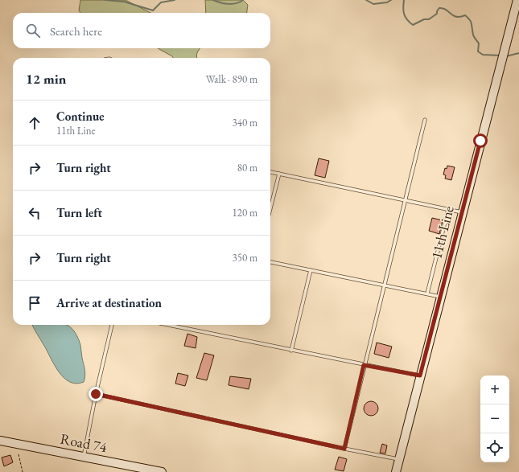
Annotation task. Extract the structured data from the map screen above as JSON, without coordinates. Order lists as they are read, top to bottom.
{
  "streets": {
    "main road": ["11th Line", "Road 74"]
  },
  "page": {
    "search": "Search here",
    "heading": ["12 min", "Walk · 890 m"],
    "list": [
      ["Continue", "11th Line", "340 m"],
      ["Turn right", "80 m"],
      ["Turn left", "120 m"],
      ["Turn right", "350 m"],
      "Arrive at destination"
    ],
    "map_buttons": ["+", "−"]
  }
}
